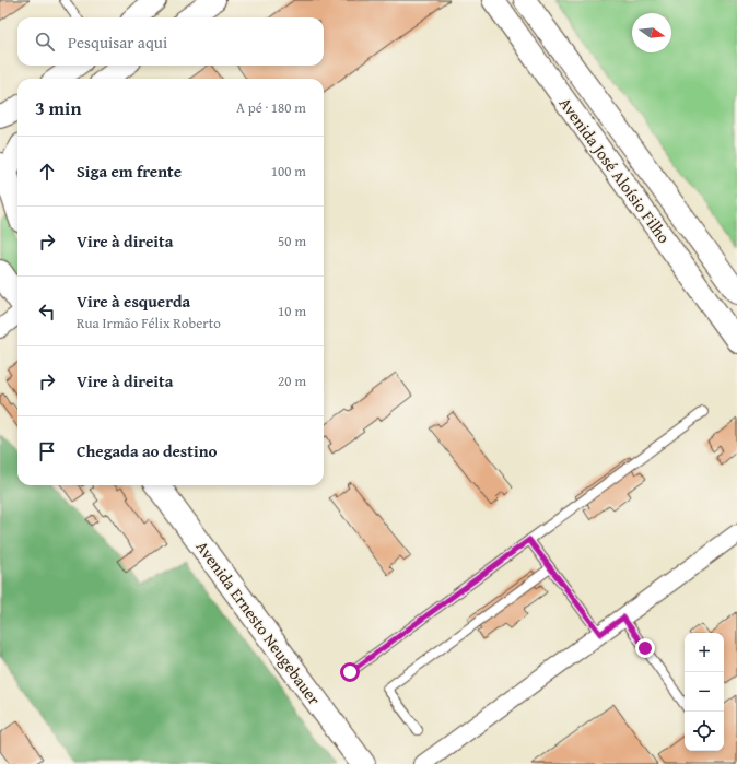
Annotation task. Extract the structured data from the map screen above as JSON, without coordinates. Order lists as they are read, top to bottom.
{
  "streets": {
    "main road": ["Avenida Ernesto Neugebauer"],
    "street": ["Avenida José Aloísio Filho"]
  },
  "north": "right",
  "page": {
    "search": "Pesquisar aqui",
    "heading": ["3 min", "A pé · 180 m"],
    "list": [
      ["Siga em frente", "100 m"],
      ["Vire à direita", "50 m"],
      ["Vire à esquerda", "Rua Irmão Félix Roberto", "10 m"],
      ["Vire à direita", "20 m"],
      "Chegada ao destino"
    ],
    "map_buttons": ["+", "−"]
  }
}
